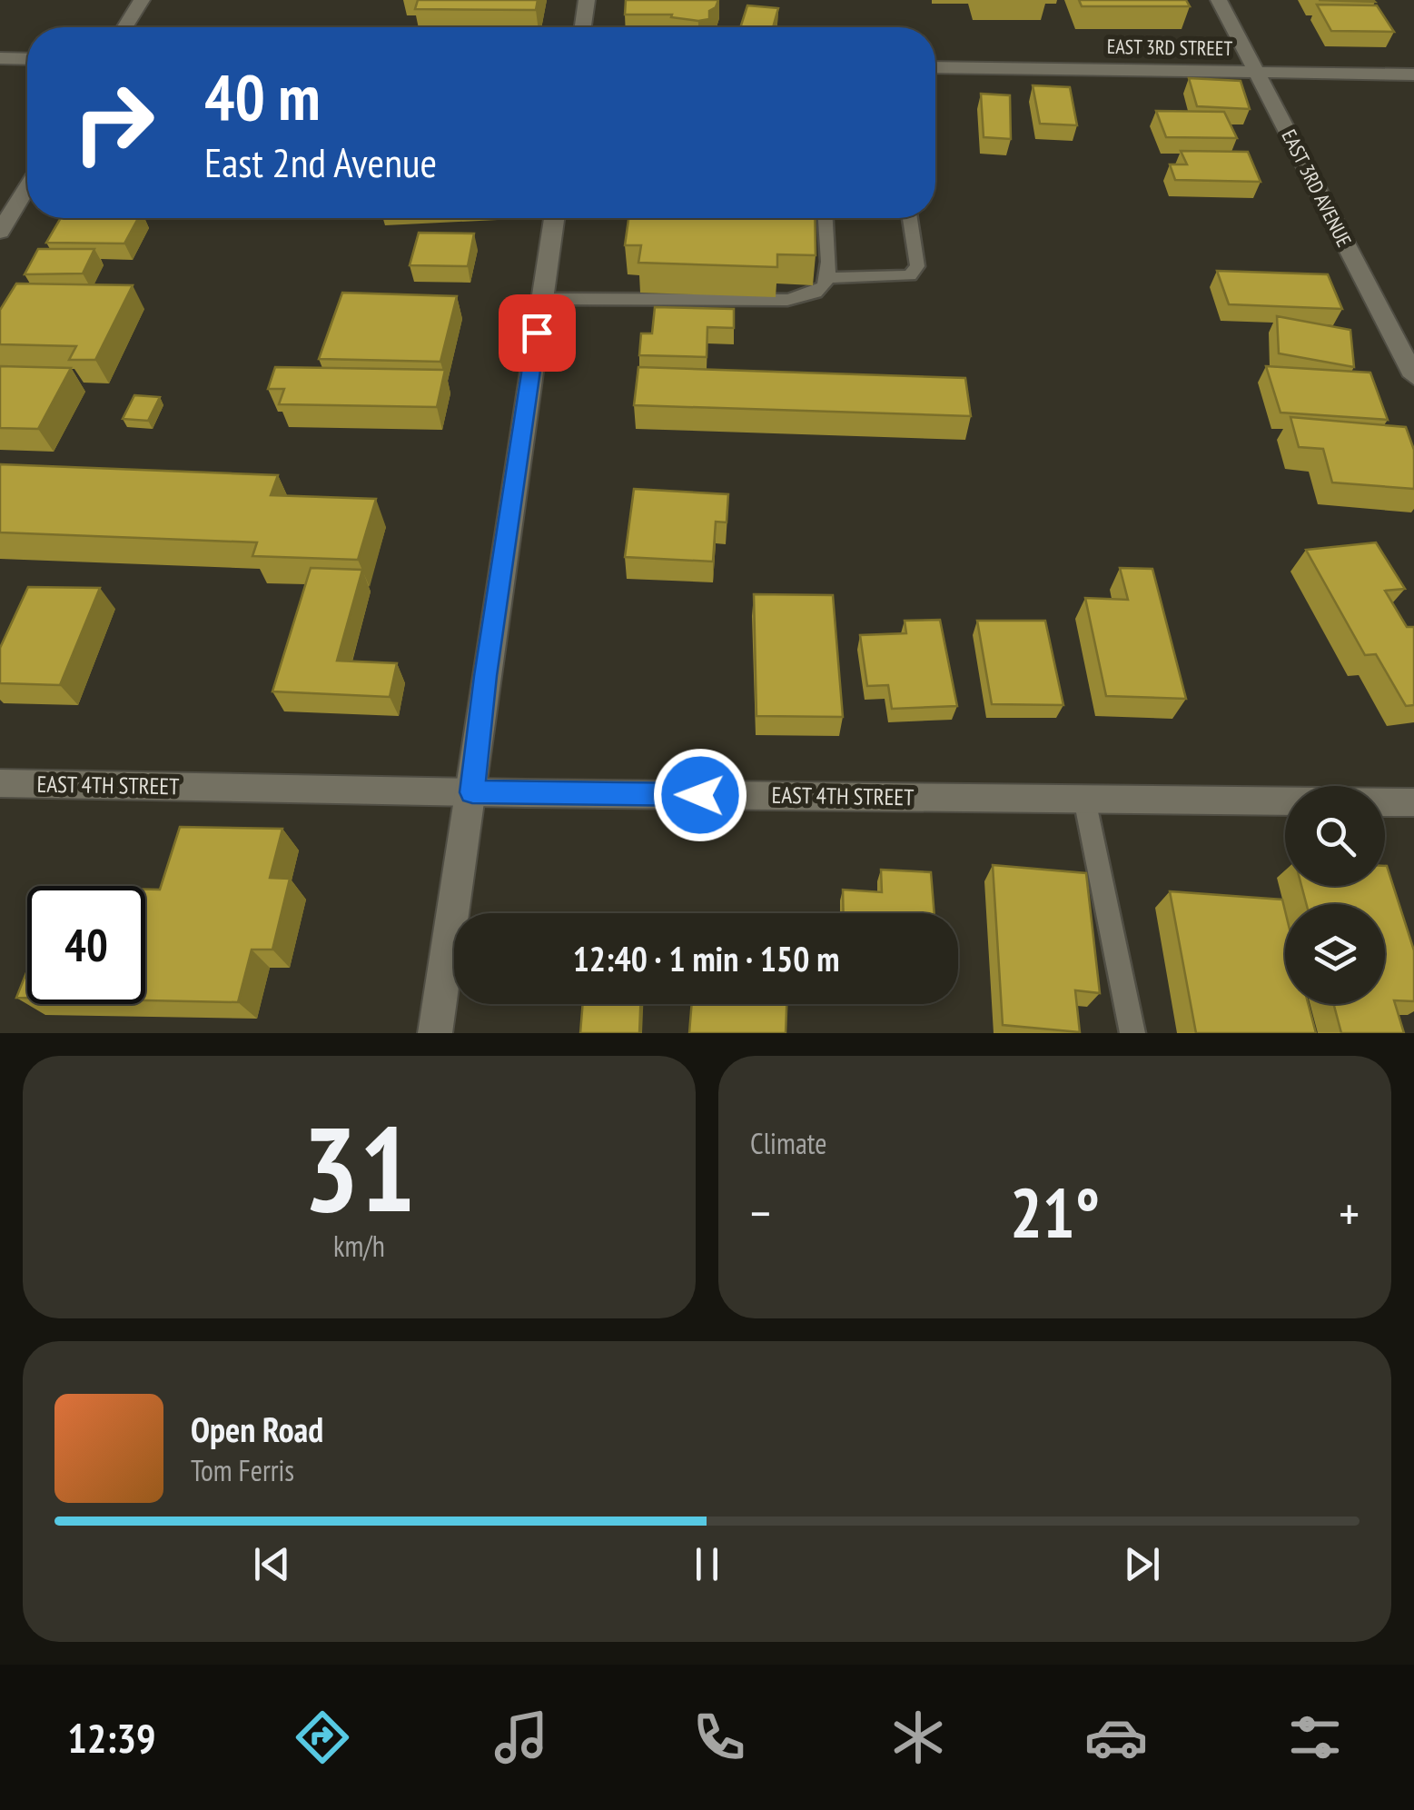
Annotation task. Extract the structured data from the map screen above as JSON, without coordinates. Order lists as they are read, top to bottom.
{
  "streets": {
    "street": ["EAST 3RD STREET", "EAST 3RD AVENUE", "EAST 4TH STREET"]
  },
  "crossings": [
    ["EAST 3RD STREET", "EAST 3RD AVENUE"]
  ],
  "page": {
    "turn": ["40 m", "East 2nd Avenue"],
    "limit": "40",
    "trip": "12:40 · 1 min · 150 m",
    "tile": [
      ["31", "km/h"],
      "Climate"
    ],
    "heat": ["−", "21°", "+"],
    "song": ["Open Road", "Tom Ferris"],
    "tabs": "12:39"
  }
}
